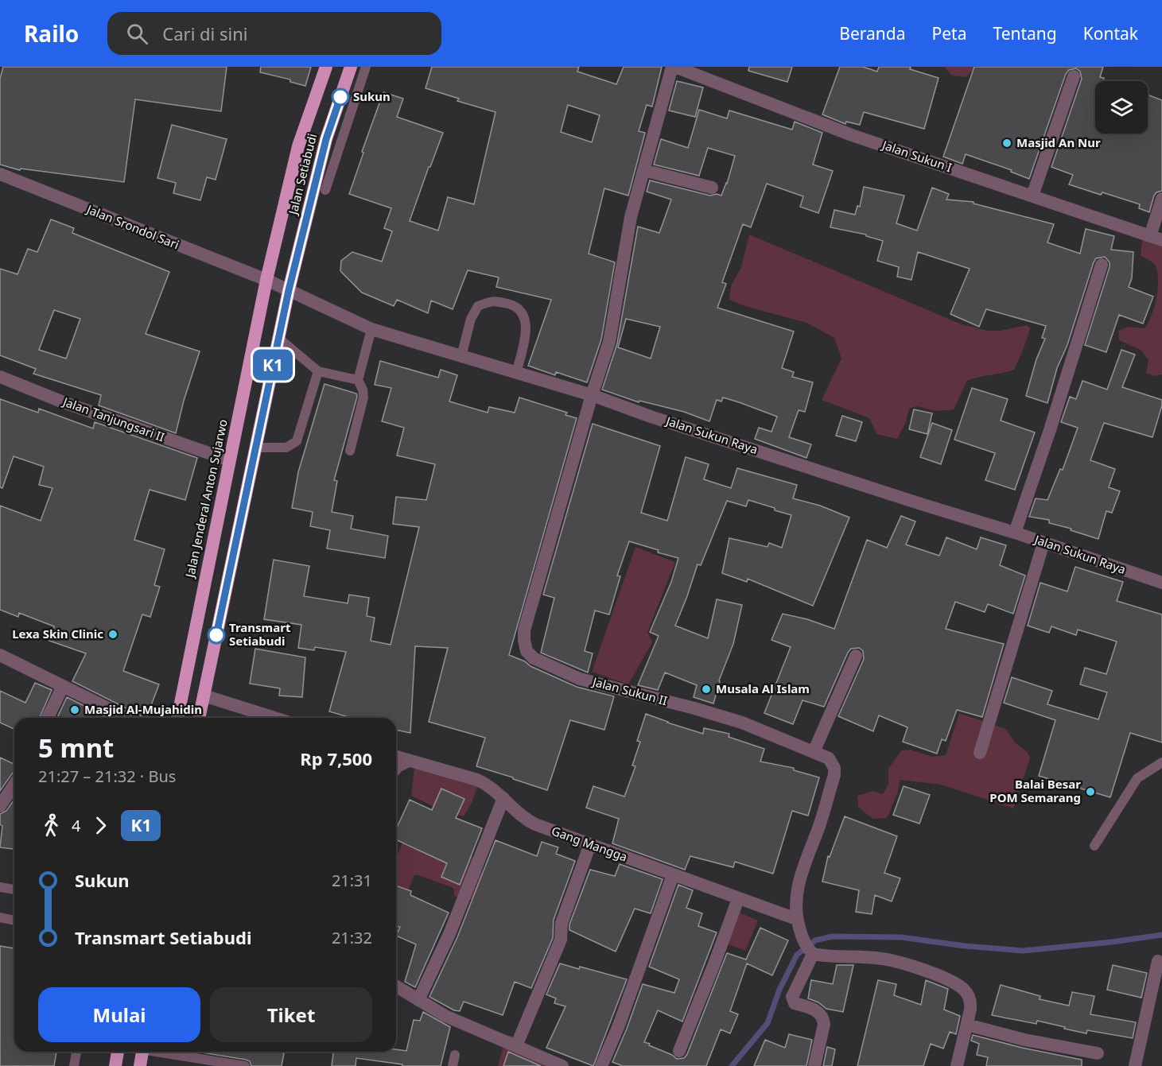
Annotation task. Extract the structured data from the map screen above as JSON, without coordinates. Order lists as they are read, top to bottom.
{
  "streets": {
    "highway": ["Jalan Setiabudi", "Jalan Jenderal Anton Sujarwo"],
    "street": [
      "Jalan Sukun I",
      "Jalan Srondol Sari",
      "Jalan Tanjungsari II",
      "Jalan Sukun Raya",
      "Jalan Sukun II",
      "Gang Mangga"
    ]
  },
  "crossings": [
    ["Jalan Sukun I", "Jalan Sukun Raya"],
    ["Jalan Sukun I", "Jalan Sukun II"],
    ["Jalan Setiabudi", "Jalan Srondol Sari"],
    ["Jalan Setiabudi", "Jalan Sukun Raya"],
    ["Jalan Setiabudi", "Jalan Jenderal Anton Sujarwo"],
    ["Jalan Srondol Sari", "Jalan Sukun Raya"],
    ["Jalan Srondol Sari", "Jalan Jenderal Anton Sujarwo"],
    ["Jalan Tanjungsari II", "Jalan Jenderal Anton Sujarwo"],
    ["Jalan Sukun Raya", "Jalan Jenderal Anton Sujarwo"],
    ["Jalan Sukun Raya", "Jalan Sukun II"],
    ["Jalan Sukun II", "Gang Mangga"]
  ],
  "places": [
    "Sukun",
    "Masjid An Nur",
    "Lexa Skin Clinic",
    "Transmart Setiabudi",
    "Musala Al Islam",
    "Masjid Al-Mujahidin",
    "Balai Besar POM Semarang"
  ],
  "lines": ["bus line K1"],
  "page": {
    "header": "Railo",
    "search": "Cari di sini",
    "nav": [
      "Beranda",
      "Peta",
      "Tentang",
      "Kontak"
    ],
    "on_map": "K1",
    "heading": ["5 mnt", "21:27 – 21:32 · Bus", "Rp 7,500"],
    "legs": ["4", "K1"],
    "list": [
      {
        "name": "Sukun",
        "value": "21:31"
      },
      {
        "name": "Transmart Setiabudi",
        "value": "21:32"
      }
    ],
    "buttons": ["Mulai", "Tiket"]
  }
}
